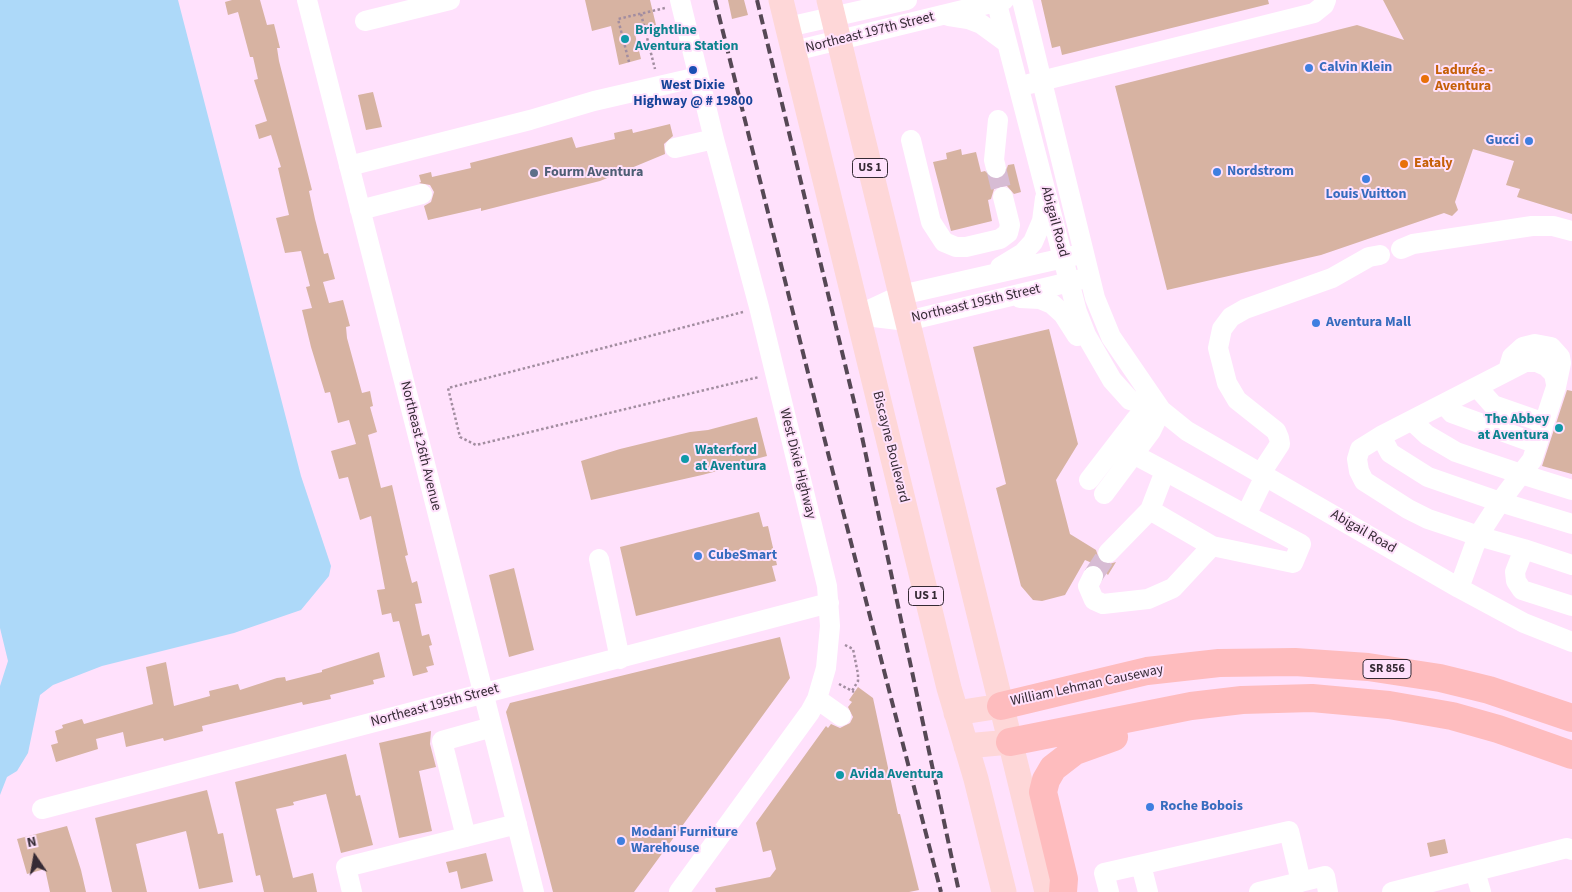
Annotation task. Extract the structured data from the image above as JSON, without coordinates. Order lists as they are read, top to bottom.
{
  "streets": {
    "highway": ["SR 856", "William Lehman Causeway"],
    "main road": ["US 1", "Biscayne Boulevard"],
    "street": [
      "Northeast 197th Street",
      "Abigail Road",
      "Northeast 195th Street",
      "Northeast 26th Avenue",
      "West Dixie Highway"
    ]
  },
  "crossings": [
    ["Northeast 197th Street", "US 1"],
    ["Northeast 197th Street", "Abigail Road"],
    ["Northeast 197th Street", "Biscayne Boulevard"],
    ["US 1", "Northeast 195th Street"],
    ["US 1", "William Lehman Causeway"],
    ["Abigail Road", "Northeast 195th Street"],
    ["Northeast 195th Street", "Northeast 26th Avenue"],
    ["Northeast 195th Street", "Biscayne Boulevard"],
    ["Northeast 195th Street", "West Dixie Highway"],
    ["Biscayne Boulevard", "William Lehman Causeway"]
  ],
  "places": [
    "Brightline Aventura Station",
    "Calvin Klein",
    "West Dixie Highway @ # 19800",
    "Ladurée - Aventura",
    "Gucci",
    "Eataly",
    "Nordstrom",
    "Fourm Aventura",
    "Louis Vuitton",
    "Aventura Mall",
    "The Abbey at Aventura",
    "Waterford at Aventura",
    "CubeSmart",
    "Avida Aventura",
    "Roche Bobois",
    "Modani Furniture Warehouse"
  ],
  "north": "top"
}
